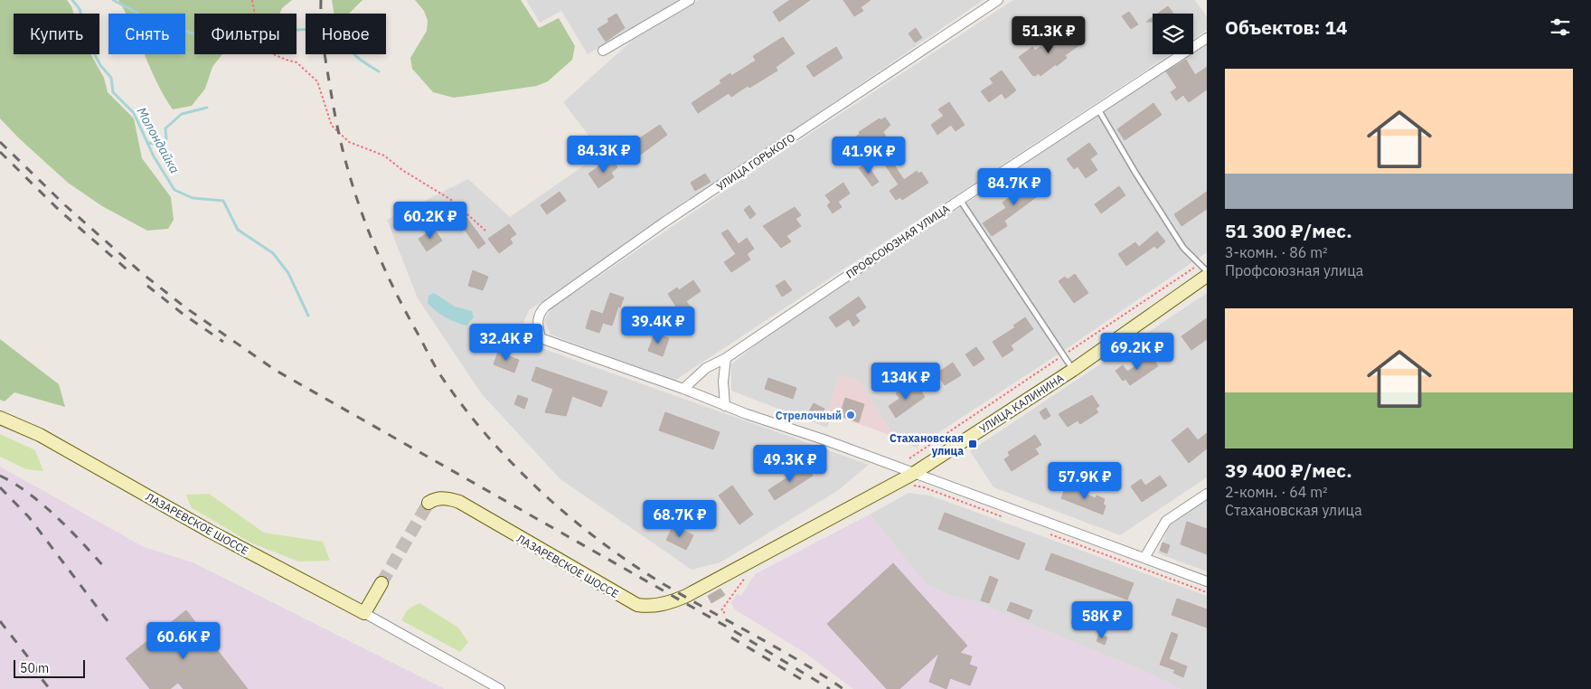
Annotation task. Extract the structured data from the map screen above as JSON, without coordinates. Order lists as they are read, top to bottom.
{
  "streets": {
    "street": [
      "УЛИЦА ГОРЬКОГО",
      "ПРОФСОЮЗНАЯ УЛИЦА",
      "УЛИЦА КАЛИНИНА",
      "ЛАЗАРЕВСКОЕ ШОССЕ"
    ]
  },
  "crossings": [
    ["УЛИЦА ГОРЬКОГО", "ПРОФСОЮЗНАЯ УЛИЦА"],
    ["УЛИЦА КАЛИНИНА", "ЛАЗАРЕВСКОЕ ШОССЕ"]
  ],
  "water": ["Молондайка"],
  "places": {
    "other": ["Стрелочный"],
    "transit": ["Стахановская улица"]
  },
  "scale_bar": "50 m",
  "page": {
    "heading": "Объектов: 14",
    "chip": [
      "Купить",
      "Снять",
      "Фильтры",
      "Новое"
    ],
    "price": [
      "51.3K ₽",
      "84.3K ₽",
      "41.9K ₽",
      "84.7K ₽",
      "60.2K ₽",
      "39.4K ₽",
      "32.4K ₽",
      "69.2K ₽",
      "134K ₽",
      "49.3K ₽",
      "57.9K ₽",
      "68.7K ₽",
      "58K ₽",
      "60.6K ₽"
    ],
    "list": [
      {
        "name": "51 300 ₽/мес.",
        "note": "3-комн. · 86 m² · Профсоюзная улица"
      },
      {
        "name": "39 400 ₽/мес.",
        "note": "2-комн. · 64 m² · Стахановская улица"
      }
    ],
    "scale": "50 m"
  }
}
